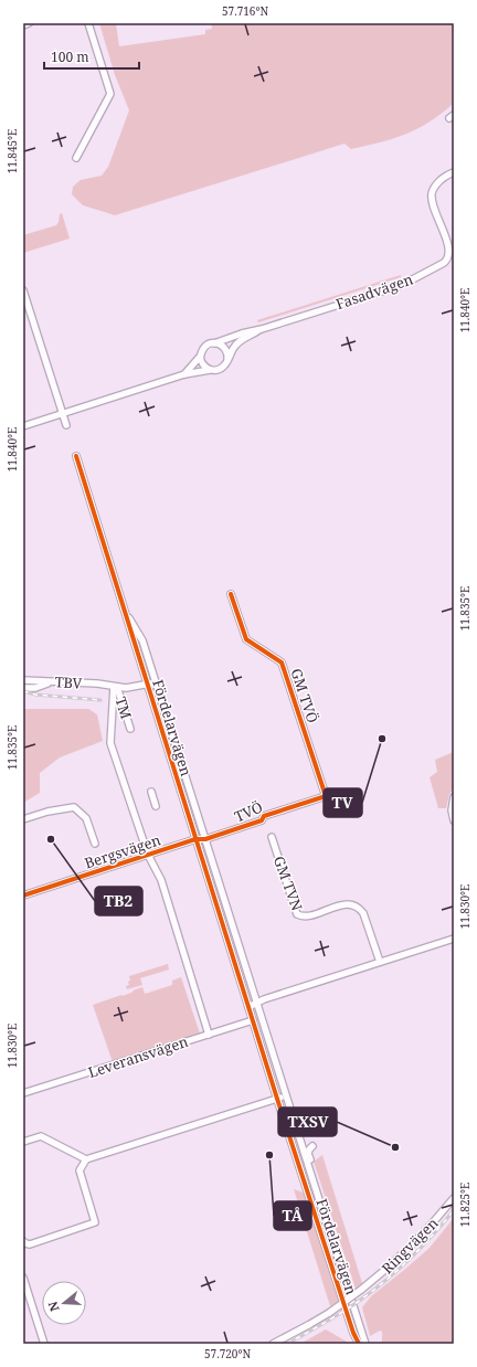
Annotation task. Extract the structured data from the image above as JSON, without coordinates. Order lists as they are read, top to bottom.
{
  "streets": {
    "street": [
      "Fasadvägen",
      "TBV",
      "GM TVÖ",
      "TM",
      "Fördelarvägen",
      "TVÖ",
      "Bergsvägen",
      "GM TVN",
      "Leveransvägen",
      "Ringvägen"
    ]
  },
  "crossings": [
    ["TBV", "TM"],
    ["TBV", "Fördelarvägen"],
    ["GM TVÖ", "TVÖ"],
    ["Fördelarvägen", "TVÖ"],
    ["Fördelarvägen", "Bergsvägen"],
    ["TVÖ", "Bergsvägen"]
  ],
  "places": [
    "TV",
    "TB2",
    "TXSV",
    "TÅ"
  ],
  "scale_bar": "100 m",
  "north": "left",
  "coordinates": [
    "57.716°N",
    "11.845°E",
    "11.840°E",
    "11.835°E",
    "11.830°E",
    "11.825°E",
    "57.720°N"
  ]
}
